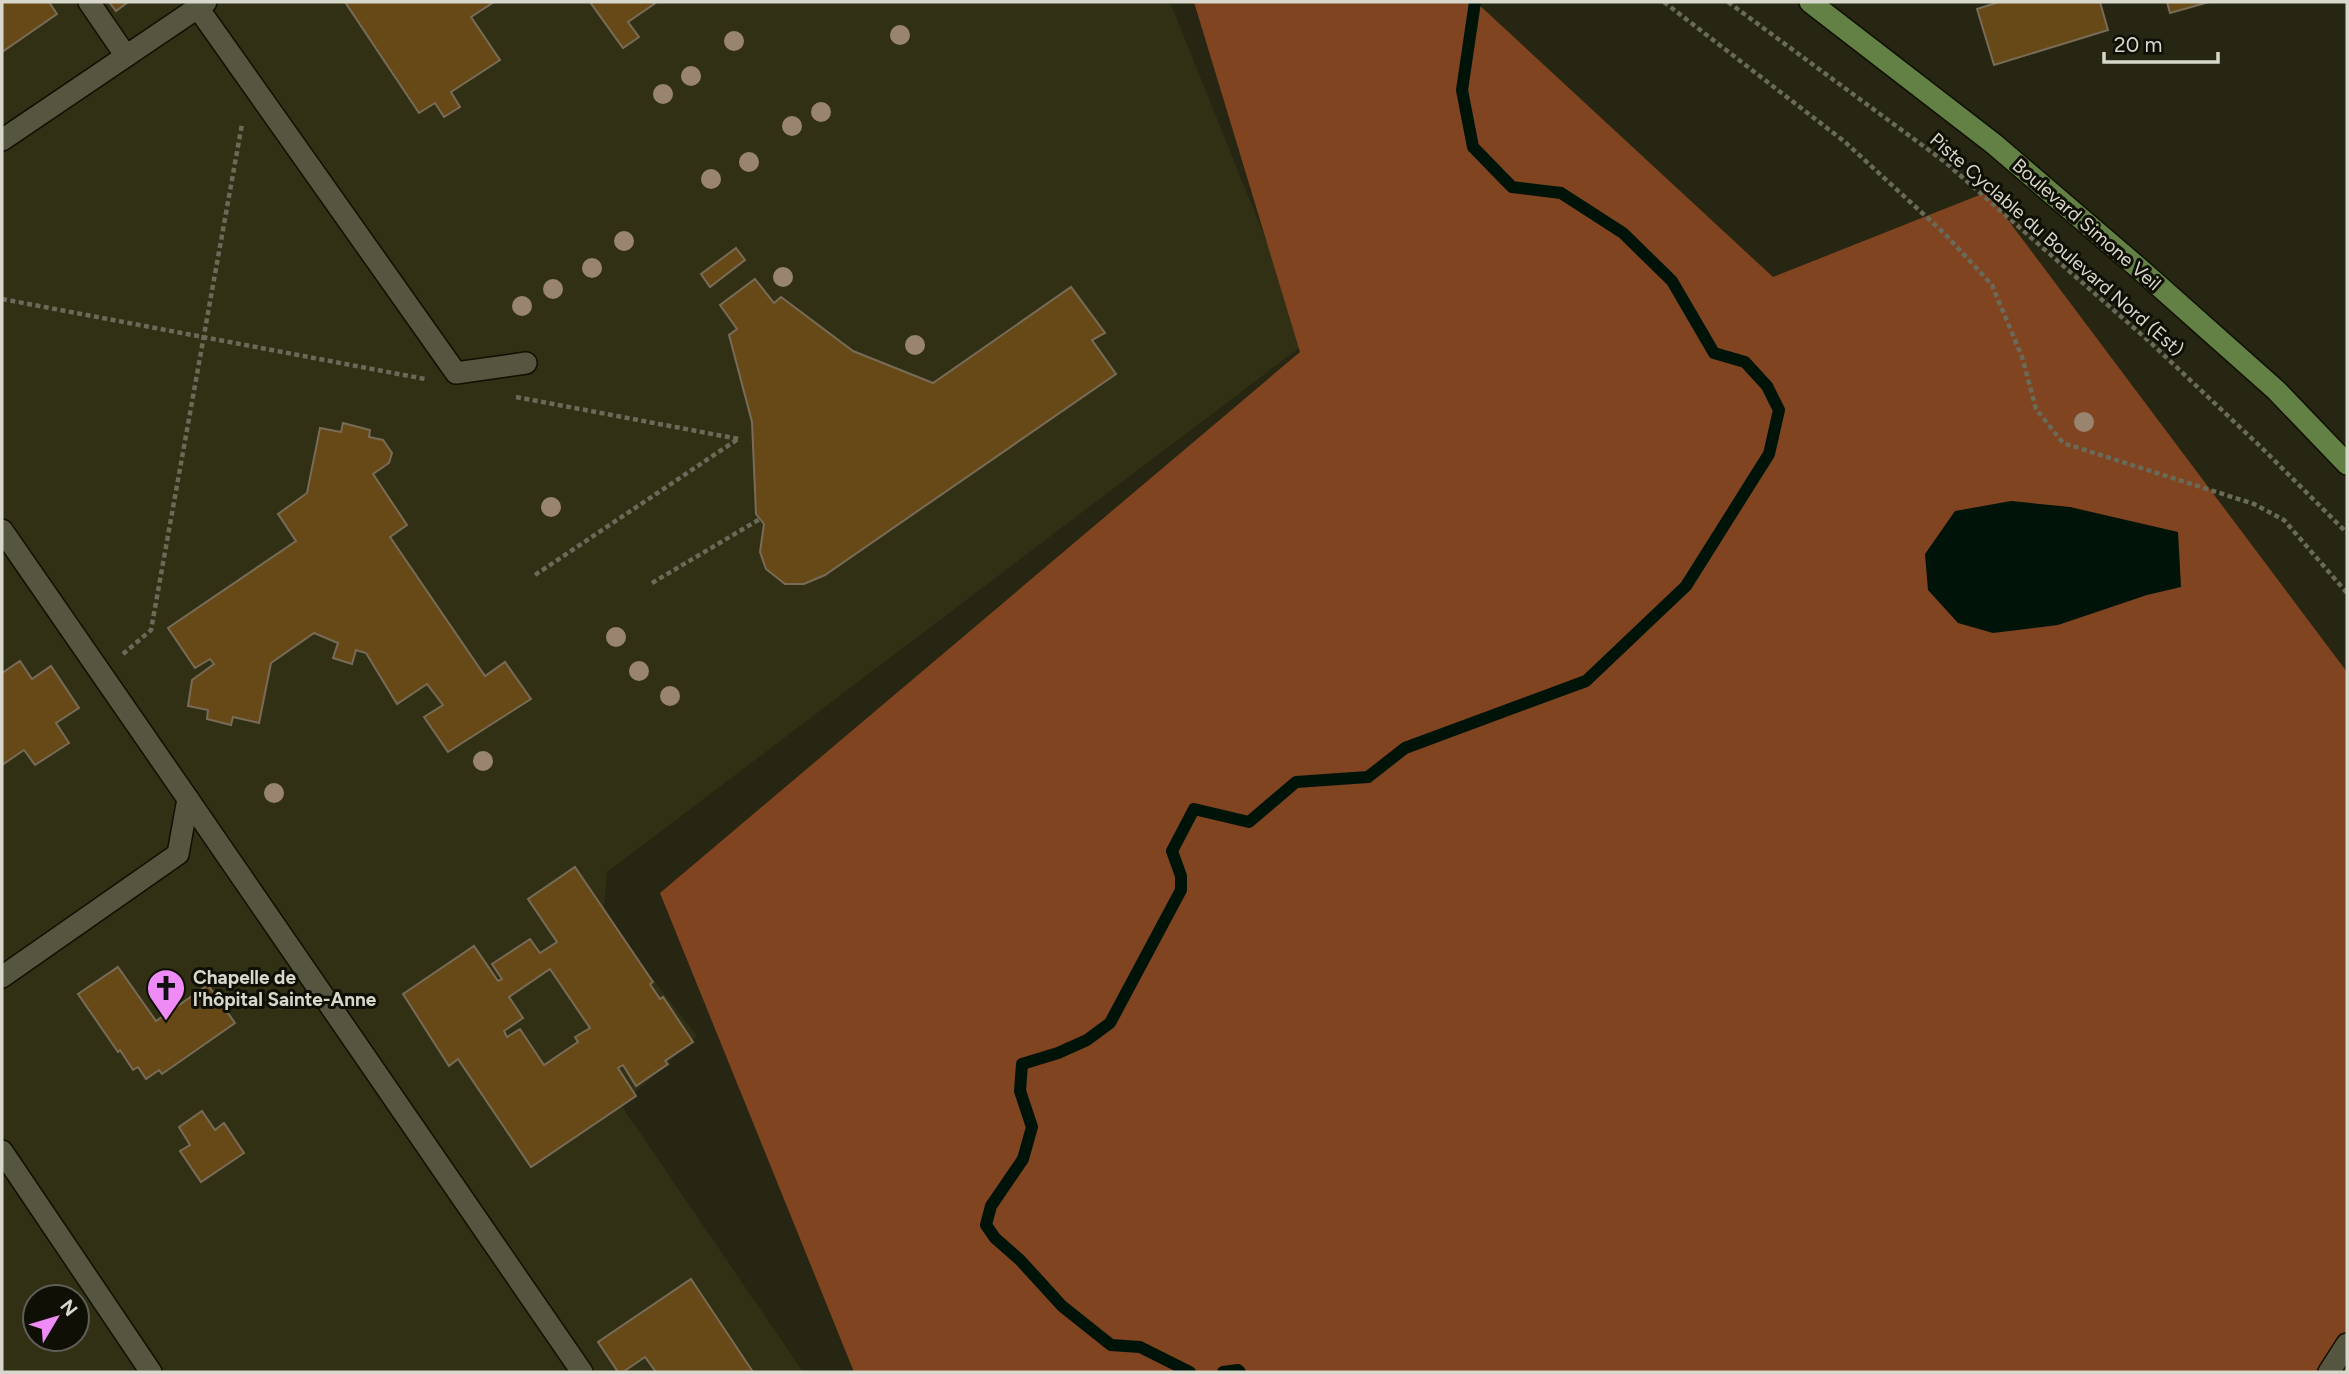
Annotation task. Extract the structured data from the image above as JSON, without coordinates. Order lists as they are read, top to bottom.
{
  "streets": {
    "main road": ["Boulevard Simone Veil"],
    "path": ["Piste Cyclable du Boulevard Nord (Est)"]
  },
  "places": {
    "church": ["Chapelle de l'hôpital Sainte-Anne"]
  },
  "scale_bar": "20 m",
  "north": "top right"
}
